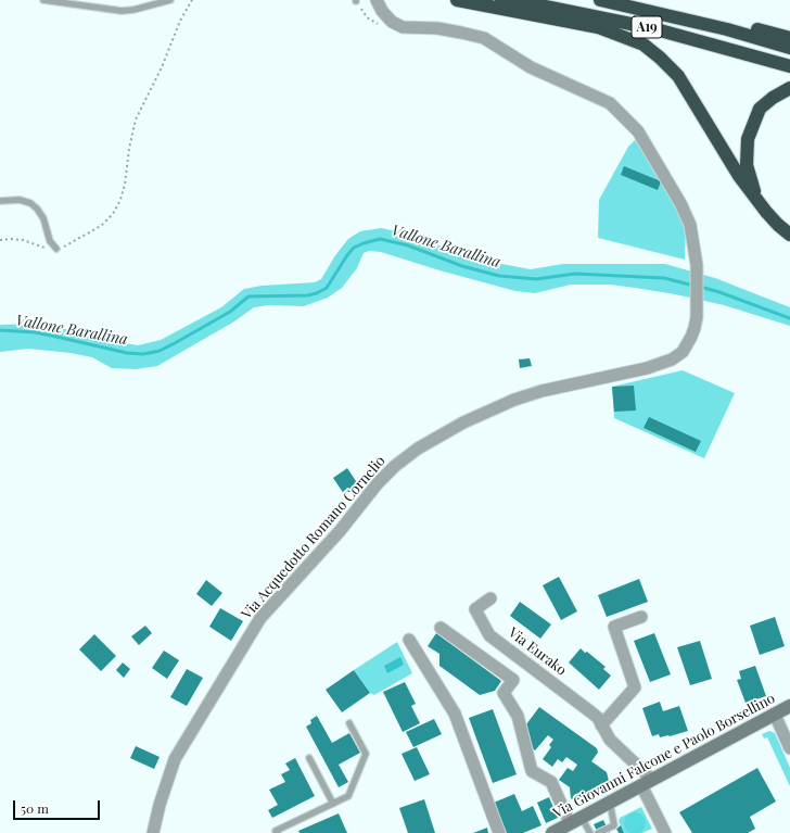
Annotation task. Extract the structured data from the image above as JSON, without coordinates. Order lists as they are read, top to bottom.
{
  "streets": {
    "highway": ["A19"],
    "main road": ["Via Giovanni Falcone e Paolo Borsellino"],
    "street": ["Via Acquedotto Romano Cornelio", "Via Eurako"]
  },
  "crossings": [
    ["Via Eurako", "Via Giovanni Falcone e Paolo Borsellino"]
  ],
  "water": ["Vallone Barallina"],
  "scale_bar": "50 m"
}
